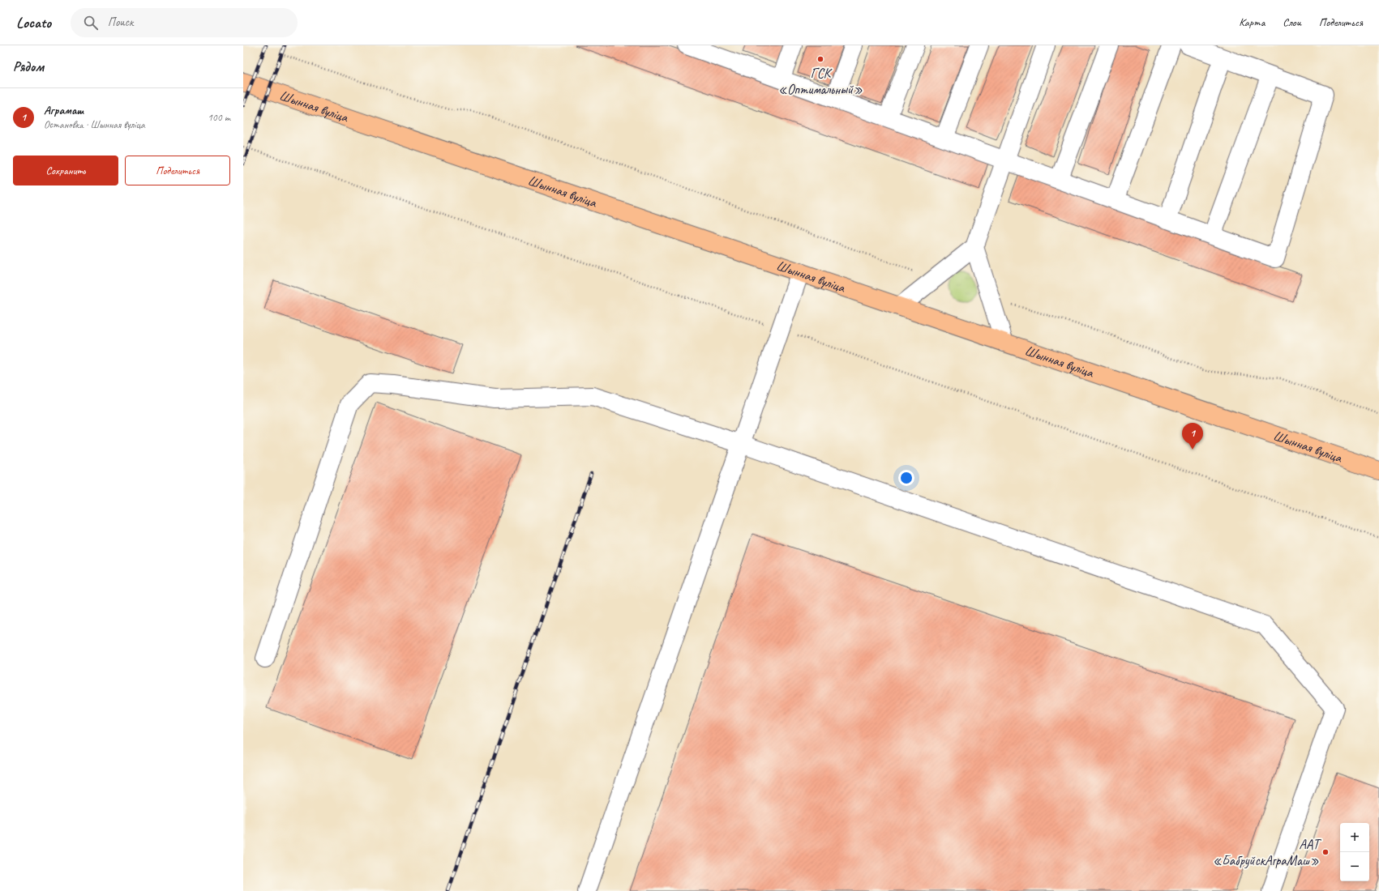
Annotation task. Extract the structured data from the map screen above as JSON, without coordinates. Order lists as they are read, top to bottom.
{
  "streets": {
    "main road": ["Шынная вуліца"]
  },
  "places": ["ГСК «Оптимальный»", "ААТ «БабруйскАграМаш»"],
  "page": {
    "header": "Locato",
    "search": "Поиск",
    "nav": ["Карта", "Слои", "Поделиться"],
    "heading": "Рядом",
    "list": [
      {
        "mark": "1",
        "name": "Аграмаш",
        "note": "Остановка · Шынная вуліца",
        "value": "100 m"
      }
    ],
    "buttons": ["Сохранить", "Поделиться"],
    "pins": "1",
    "map_buttons": ["+", "−"]
  }
}
